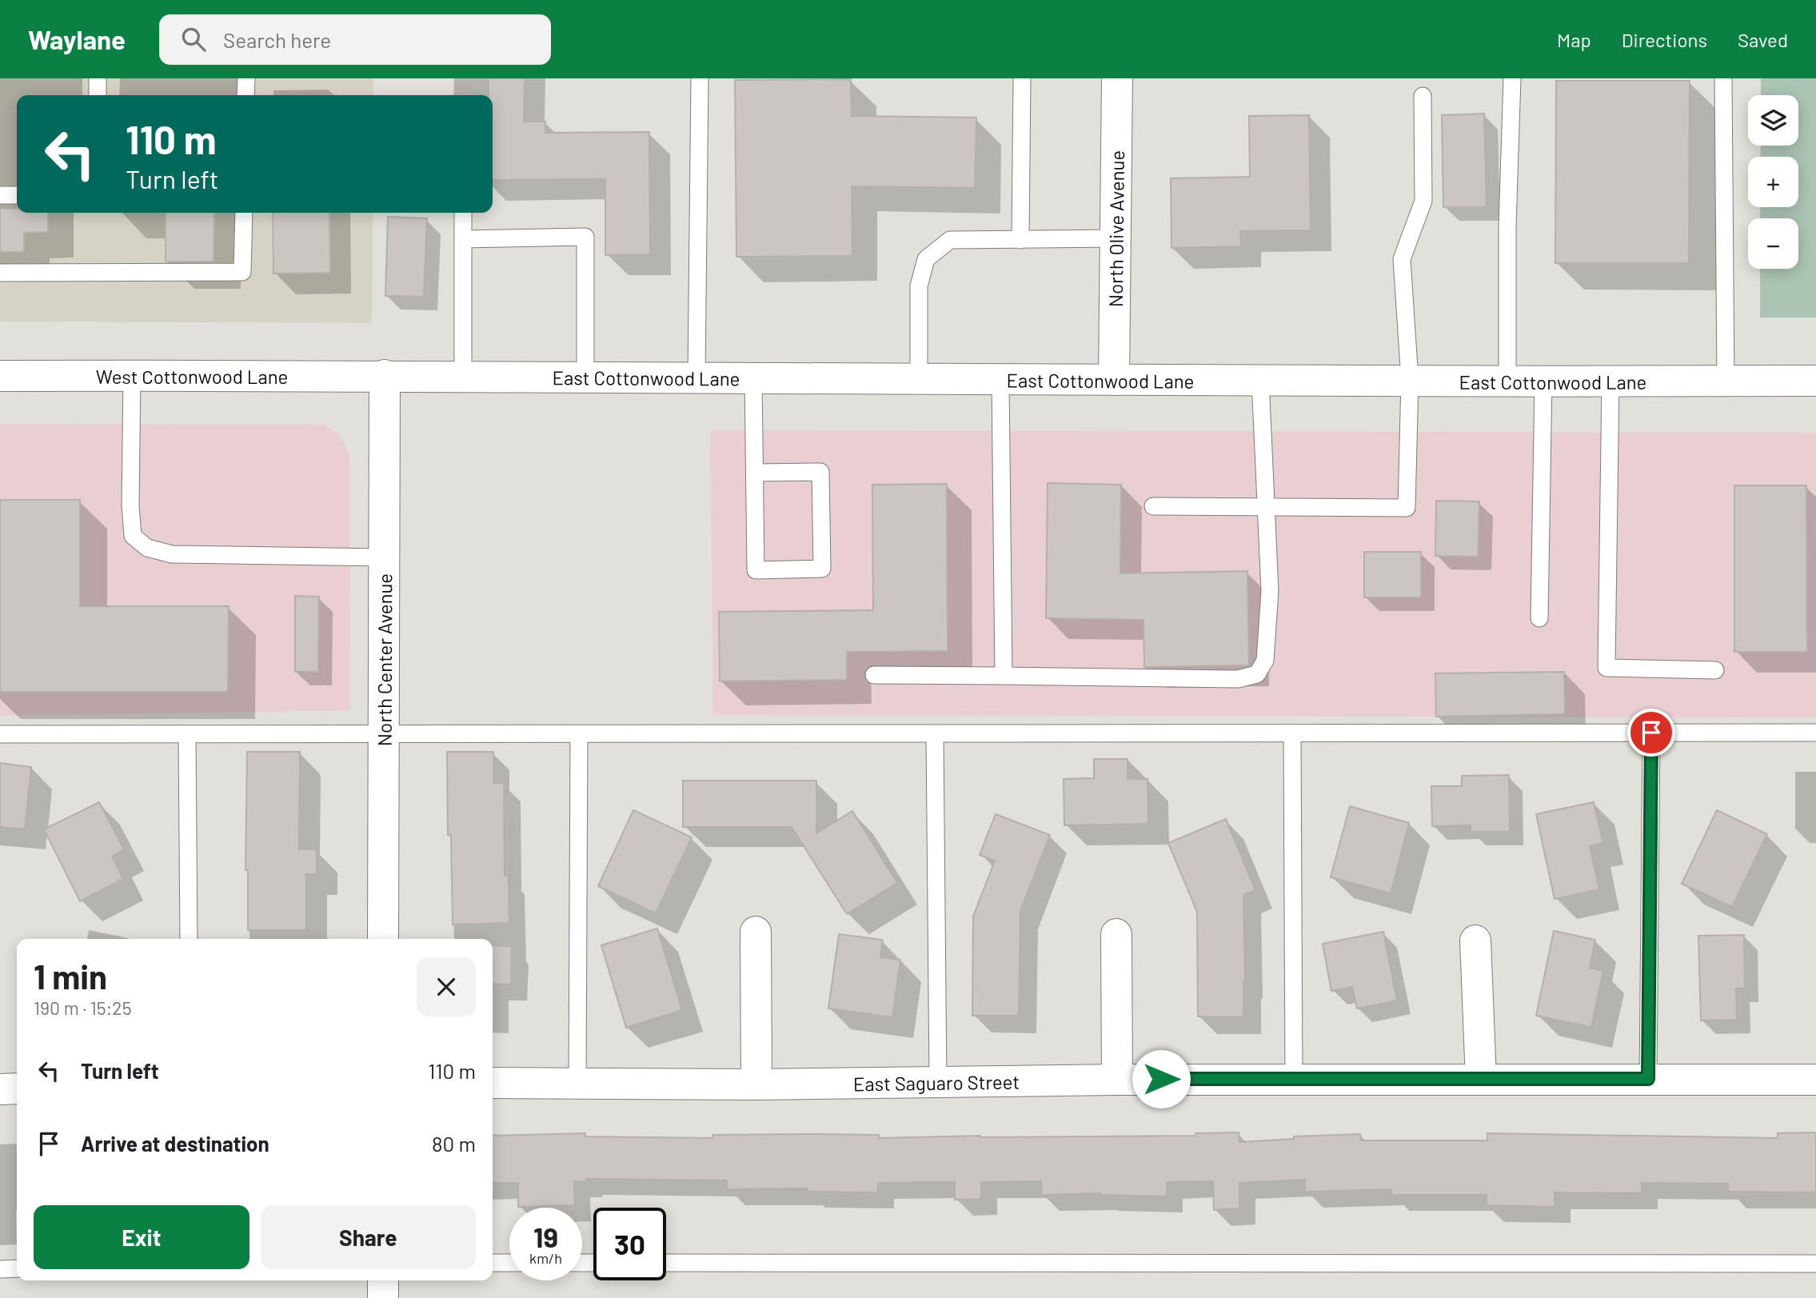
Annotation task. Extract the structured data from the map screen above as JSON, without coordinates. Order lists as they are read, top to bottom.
{
  "streets": {
    "street": [
      "North Olive Avenue",
      "West Cottonwood Lane",
      "East Cottonwood Lane",
      "North Center Avenue",
      "East Saguaro Street"
    ]
  },
  "crossings": [
    ["North Olive Avenue", "East Cottonwood Lane"],
    ["West Cottonwood Lane", "East Cottonwood Lane"],
    ["West Cottonwood Lane", "North Center Avenue"],
    ["East Cottonwood Lane", "North Center Avenue"]
  ],
  "page": {
    "header": "Waylane",
    "search": "Search here",
    "nav": ["Map", "Directions", "Saved"],
    "map_buttons": ["+", "−"],
    "turn": ["110 m", "Turn left"],
    "heading": ["1 min", "190 m · 15:25"],
    "list": [
      {
        "name": "Turn left",
        "value": "110 m"
      },
      {
        "name": "Arrive at destination",
        "value": "80 m"
      }
    ],
    "buttons": ["Exit", "Share"],
    "speed": "19 km/h",
    "limit": "30"
  }
}
